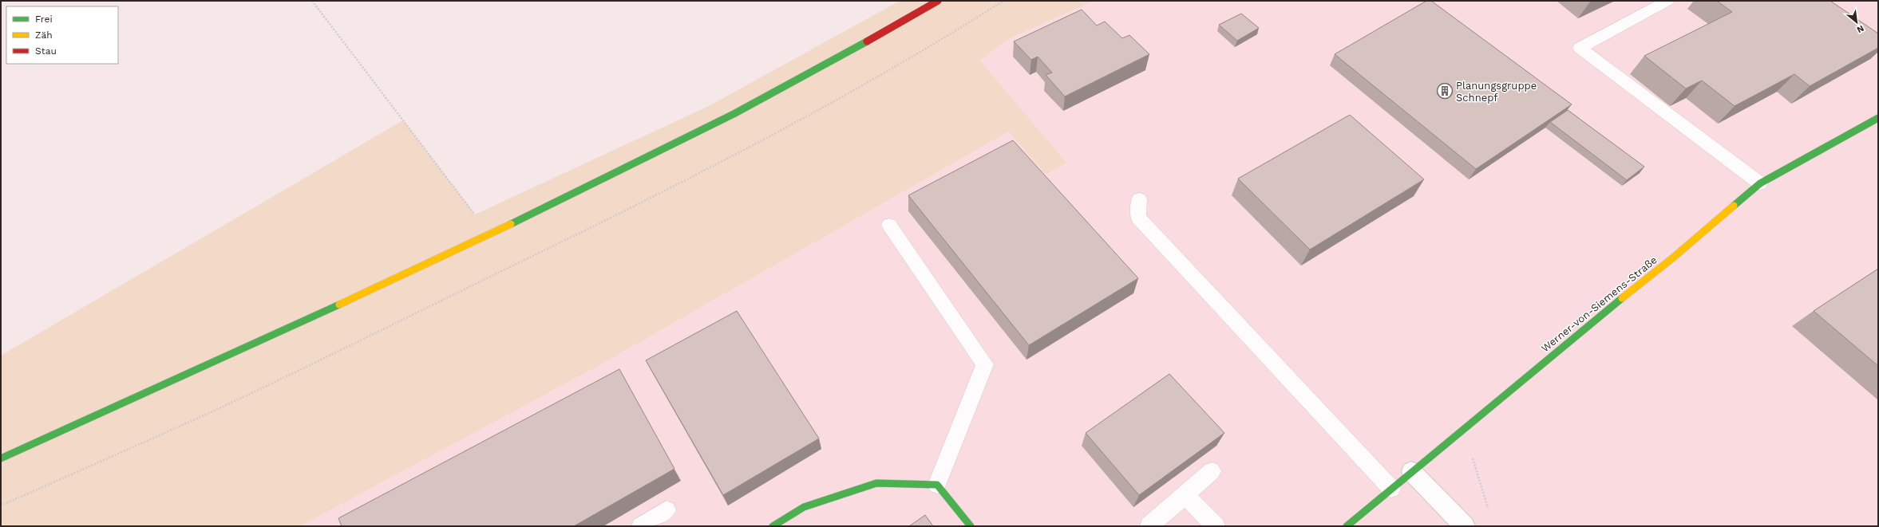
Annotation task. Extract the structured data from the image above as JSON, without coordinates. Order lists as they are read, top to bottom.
{
  "streets": {
    "street": ["Werner-von-Siemens-Straße"]
  },
  "places": {
    "building": ["Planungsgruppe Schnepf"]
  },
  "legend": ["Frei", "Zäh", "Stau"],
  "north": "bottom right"
}
